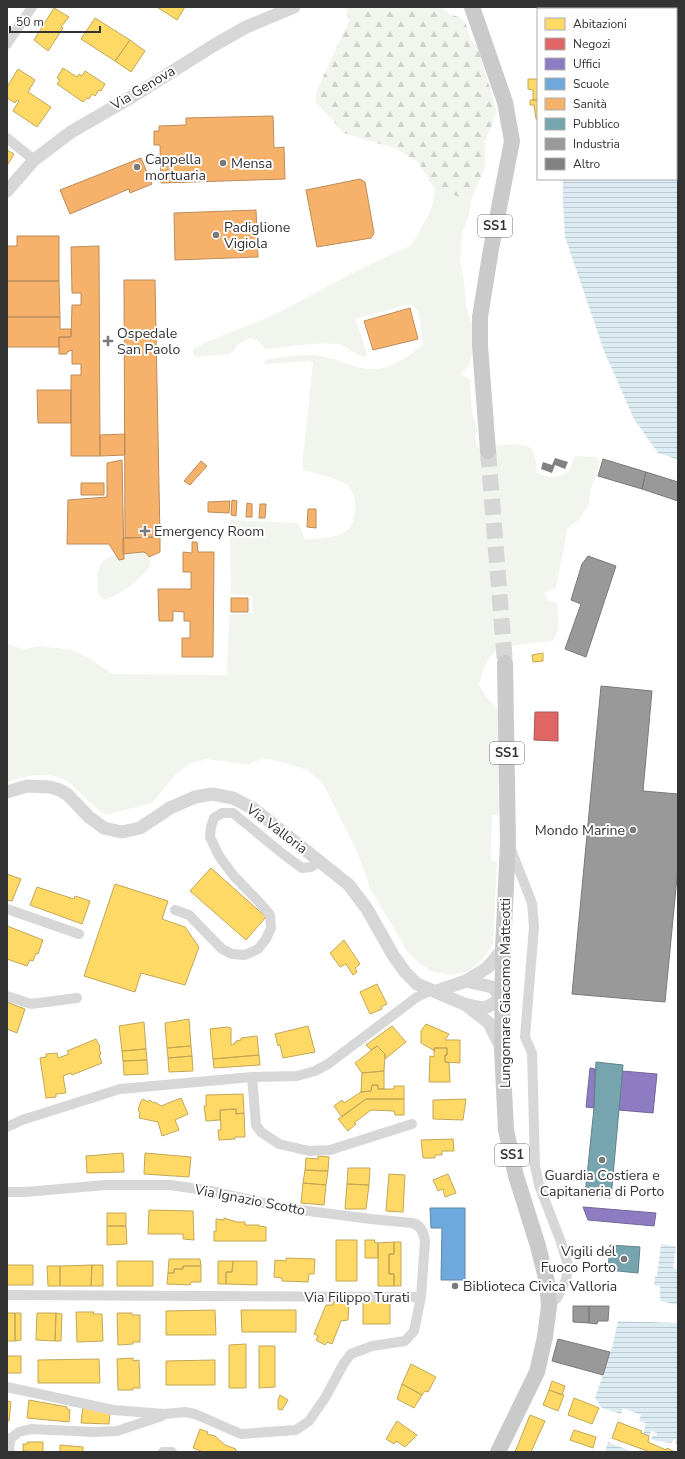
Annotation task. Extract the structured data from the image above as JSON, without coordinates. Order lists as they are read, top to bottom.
{
  "streets": {
    "main road": ["SS1", "Lungomare Giacomo Matteotti"],
    "street": [
      "Via Genova",
      "Via Valloria",
      "Via Ignazio Scotto",
      "Via Filippo Turati"
    ]
  },
  "crossings": [
    ["Via Ignazio Scotto", "Via Filippo Turati"]
  ],
  "places": {
    "other": [
      "Mensa",
      "Cappella mortuaria",
      "Padiglione Vigiola",
      "Mondo Marine",
      "Guardia Costiera e Capitaneria di Porto",
      "Vigili del Fuoco Porto",
      "Biblioteca Civica Valloria"
    ],
    "health": ["Ospedale San Paolo", "Emergency Room"]
  },
  "legend": [
    "Abitazioni",
    "Negozi",
    "Uffici",
    "Scuole",
    "Sanità",
    "Pubblico",
    "Industria",
    "Altro"
  ],
  "scale_bar": "50 m"
}
